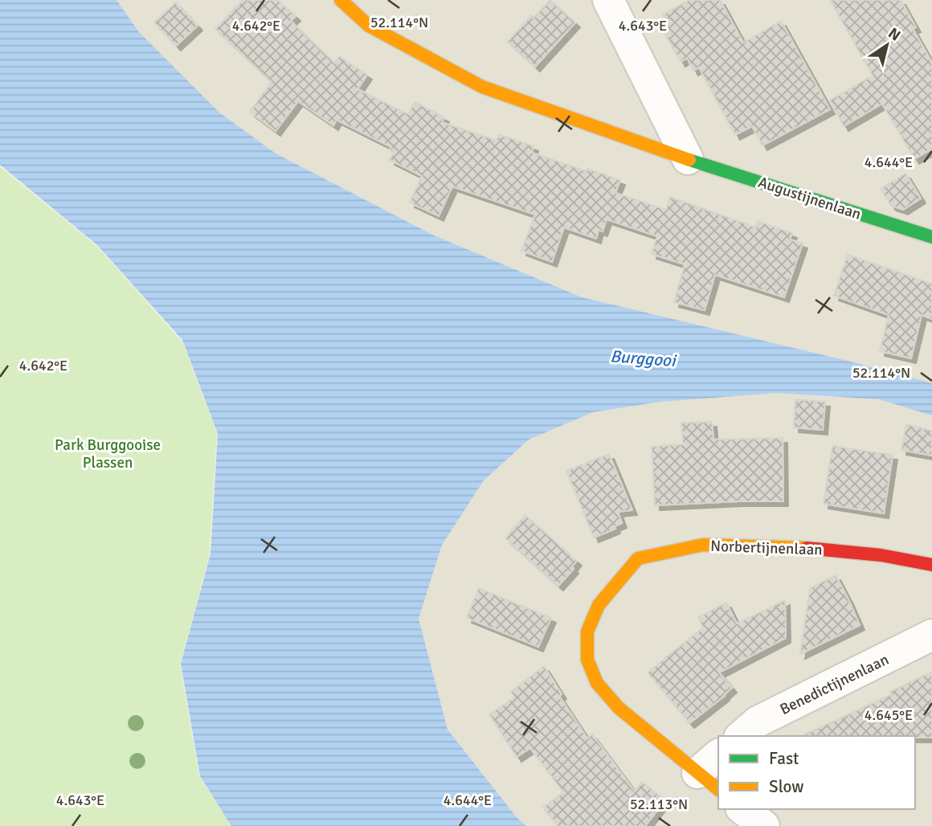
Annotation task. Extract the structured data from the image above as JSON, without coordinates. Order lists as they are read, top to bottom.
{
  "streets": {
    "street": ["Augustijnenlaan", "Norbertijnenlaan", "Benedictijnenlaan"]
  },
  "water": ["Burggooi"],
  "parks": ["Park Burggooise Plassen"],
  "legend": ["Fast", "Slow"],
  "north": "top right",
  "coordinates": [
    "52.114°N",
    "4.642°E",
    "4.643°E",
    "4.644°E",
    "4.645°E",
    "52.113°N"
  ]
}
